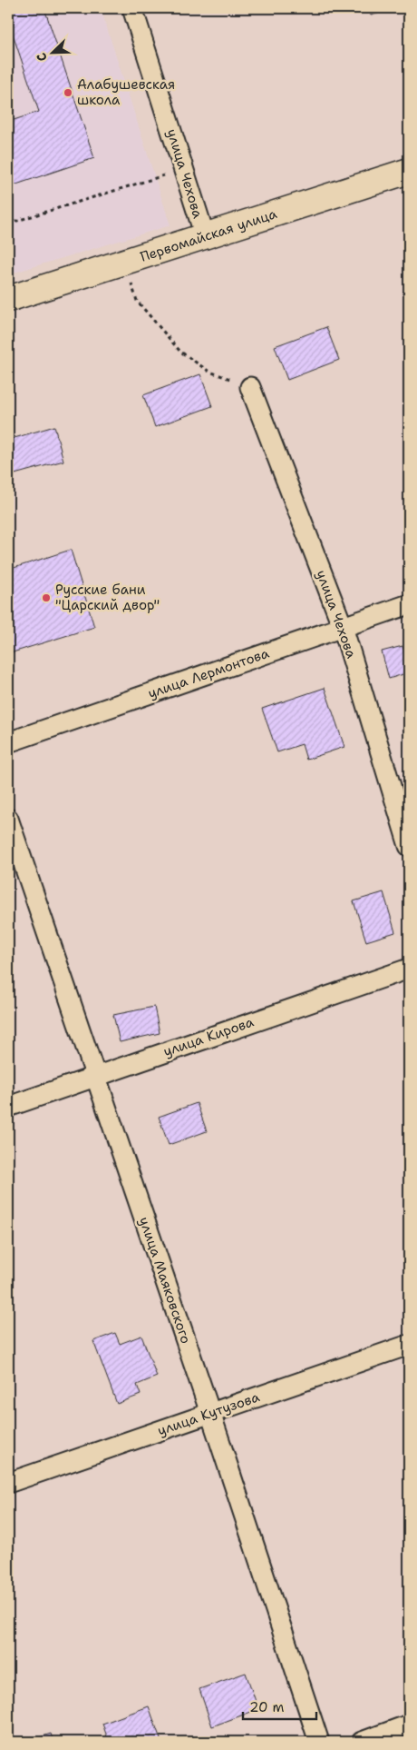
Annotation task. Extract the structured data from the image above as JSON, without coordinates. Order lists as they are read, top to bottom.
{
  "streets": {
    "street": [
      "улица Чехова",
      "Первомайская улица",
      "улица Лермонтова",
      "улица Кирова",
      "улица Маяковского",
      "улица Кутузова"
    ]
  },
  "crossings": [
    ["улица Чехова", "Первомайская улица"],
    ["улица Чехова", "улица Лермонтова"],
    ["улица Кирова", "улица Маяковского"],
    ["улица Маяковского", "улица Кутузова"]
  ],
  "places": ["Алабушевская школа", "Русские бани \"Царский двор\""],
  "scale_bar": "20 m",
  "north": "bottom left"
}
